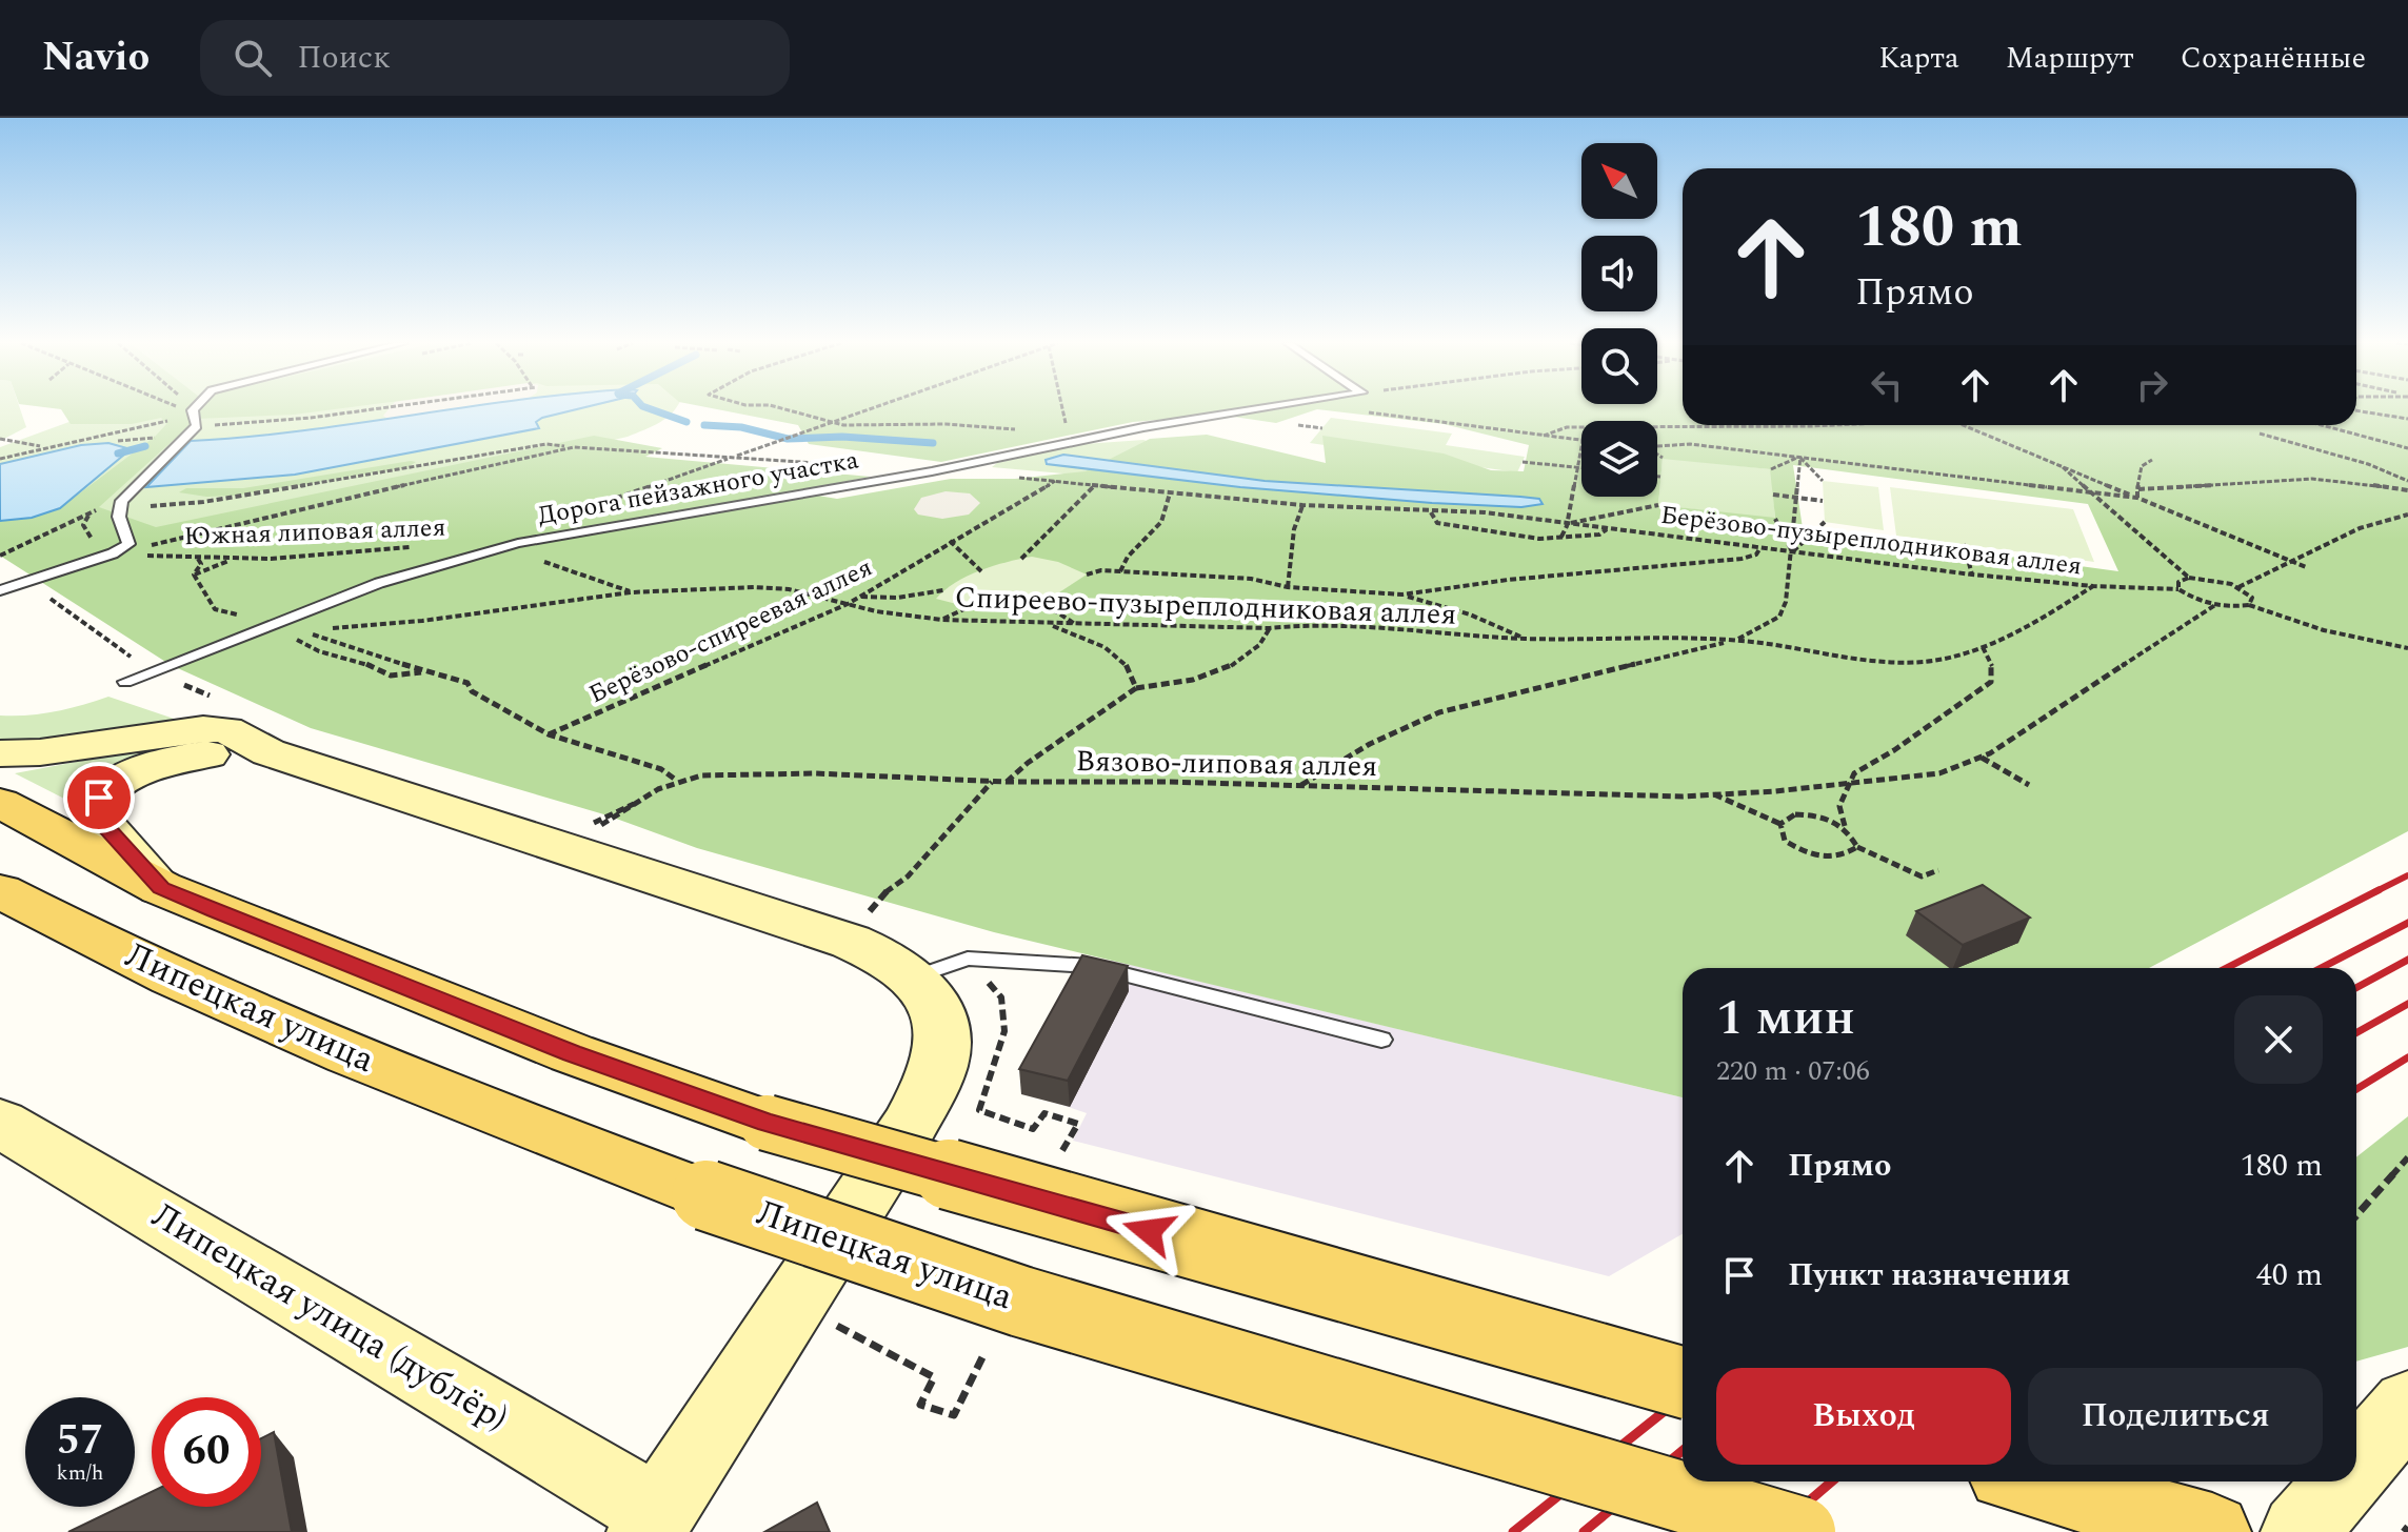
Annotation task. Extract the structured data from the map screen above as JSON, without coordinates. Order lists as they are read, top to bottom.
{
  "streets": {
    "main road": ["Липецкая улица"],
    "street": ["Липецкая улица (дублёр)"],
    "lane": ["Дорога пейзажного участка"],
    "path": [
      "Южная липовая аллея",
      "Берёзово-пузыреплодниковая аллея",
      "Спиреево-пузыреплодниковая аллея",
      "Берёзово-спиреевая аллея",
      "Вязово-липовая аллея"
    ]
  },
  "crossings": [
    ["Берёзово-пузыреплодниковая аллея", "Спиреево-пузыреплодниковая аллея"],
    ["Берёзово-пузыреплодниковая аллея", "Берёзово-спиреевая аллея"],
    ["Спиреево-пузыреплодниковая аллея", "Берёзово-спиреевая аллея"]
  ],
  "north": "top left",
  "page": {
    "header": "Navio",
    "search": "Поиск",
    "nav": ["Карта", "Маршрут", "Сохранённые"],
    "turn": ["180 m", "Прямо"],
    "heading": ["1 мин", "220 m · 07:06"],
    "list": [
      {
        "name": "Прямо",
        "value": "180 m"
      },
      {
        "name": "Пункт назначения",
        "value": "40 m"
      }
    ],
    "buttons": ["Выход", "Поделиться"],
    "speed": "57 km/h",
    "limit": "60"
  }
}
